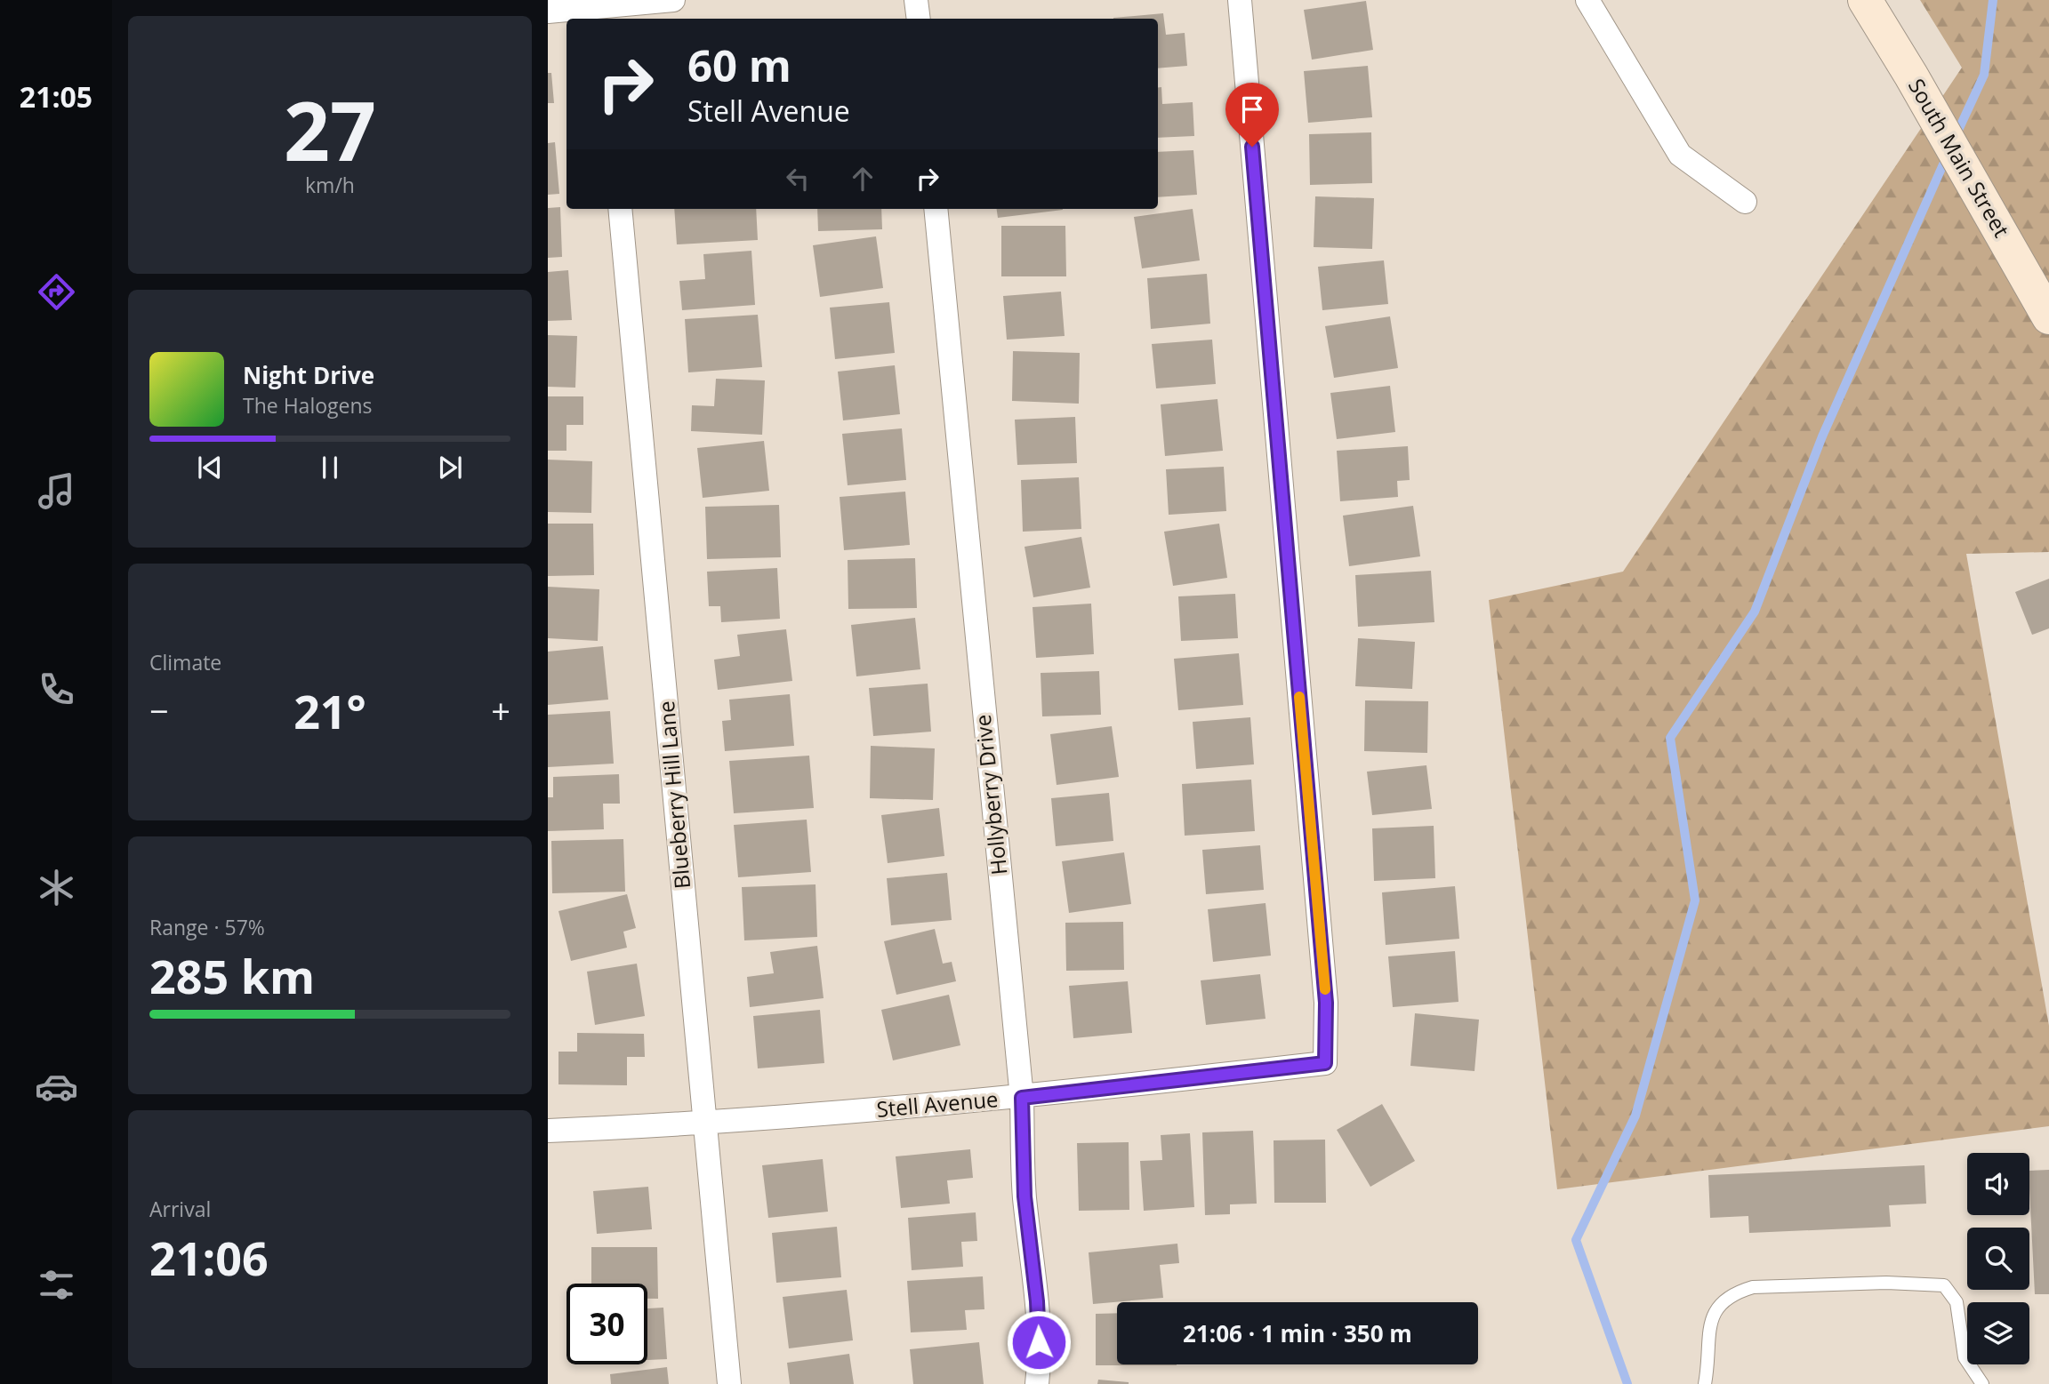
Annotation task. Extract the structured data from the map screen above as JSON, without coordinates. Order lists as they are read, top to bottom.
{
  "streets": {
    "main road": ["South Main Street"],
    "street": ["Blueberry Hill Lane", "Hollyberry Drive", "Stell Avenue"]
  },
  "crossings": [
    ["Blueberry Hill Lane", "Stell Avenue"],
    ["Hollyberry Drive", "Stell Avenue"]
  ],
  "page": {
    "tabs": "21:05",
    "tile": [
      ["27", "km/h"],
      "Climate",
      ["Range · 57%", "285 km"],
      ["Arrival", "21:06"]
    ],
    "turn": ["60 m", "Stell Avenue"],
    "song": ["Night Drive", "The Halogens"],
    "heat": ["−", "21°", "+"],
    "limit": "30",
    "trip": "21:06 · 1 min · 350 m"
  }
}
